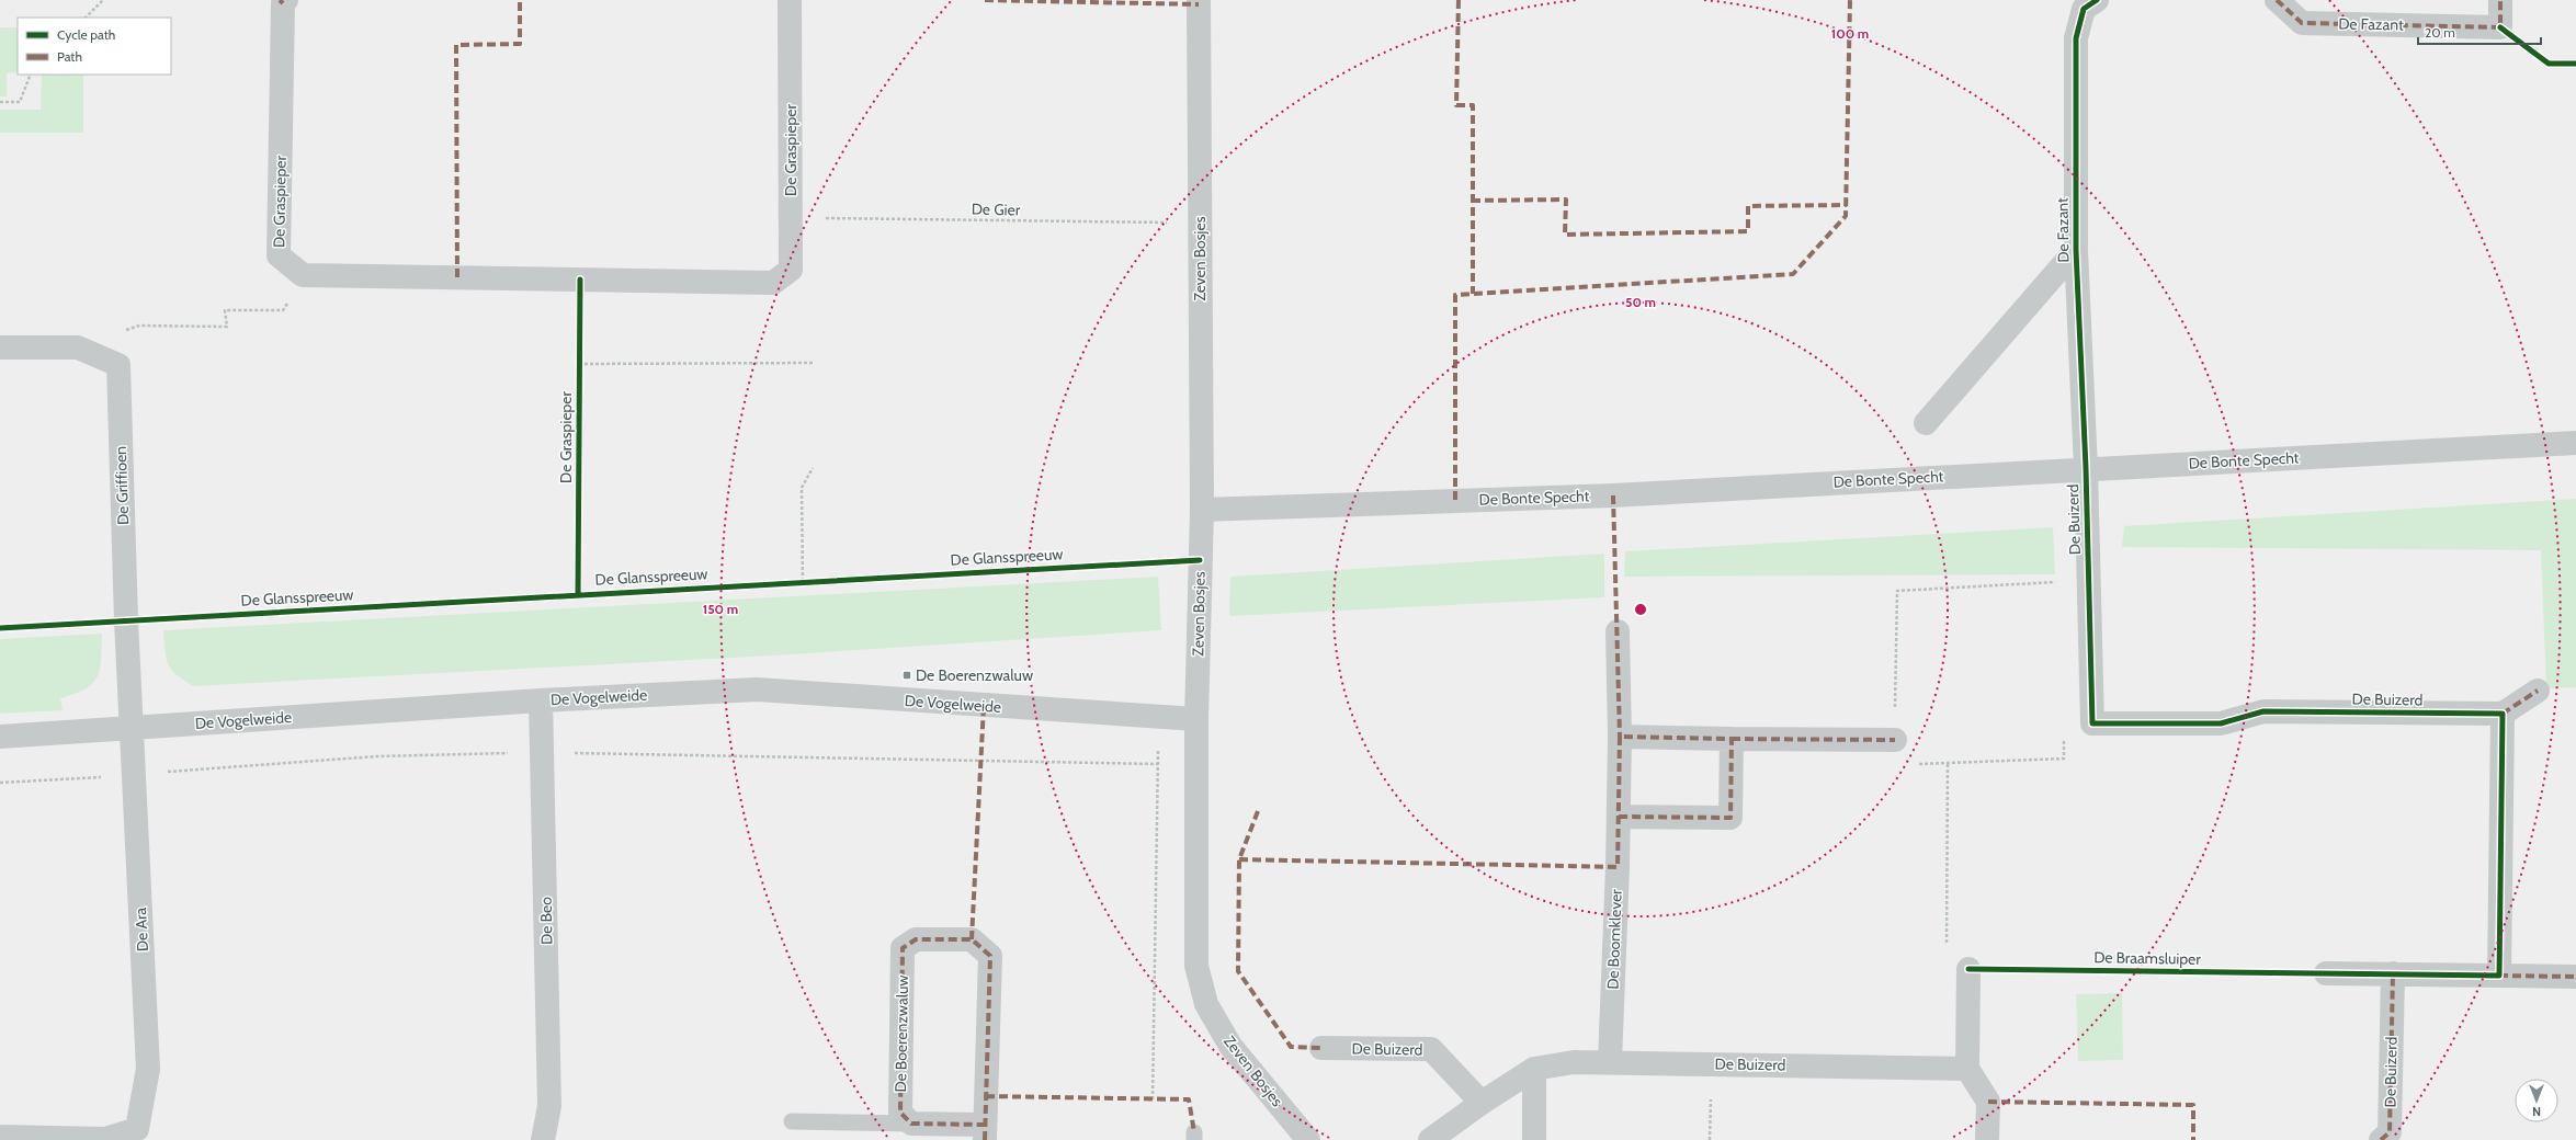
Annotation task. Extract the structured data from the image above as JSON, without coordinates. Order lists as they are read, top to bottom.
{
  "streets": {
    "street": [
      "De Fazant",
      "De Graspieper",
      "Zeven Bosjes",
      "De Bonte Specht",
      "De Griffioen",
      "De Buizerd",
      "De Vogelweide",
      "De Beo",
      "De Ara",
      "De Boomklever",
      "De Boerenzwaluw"
    ],
    "path": ["De Gier"],
    "cycle path": ["De Glansspreeuw", "De Braamsluiper"]
  },
  "crossings": [
    ["De Fazant", "De Bonte Specht"],
    ["De Fazant", "De Buizerd"],
    ["De Graspieper", "De Gier"],
    ["De Gier", "Zeven Bosjes"],
    ["Zeven Bosjes", "De Bonte Specht"],
    ["Zeven Bosjes", "De Vogelweide"],
    ["De Bonte Specht", "De Buizerd"],
    ["De Griffioen", "De Vogelweide"],
    ["De Griffioen", "De Ara"],
    ["De Buizerd", "De Boomklever"],
    ["De Vogelweide", "De Beo"],
    ["De Vogelweide", "De Ara"]
  ],
  "places": {
    "transit": ["De Boerenzwaluw"]
  },
  "legend": ["Cycle path", "Path"],
  "scale_bar": "20 m",
  "north": "bottom",
  "rings": ["100 m", "50 m", "150 m"]
}
